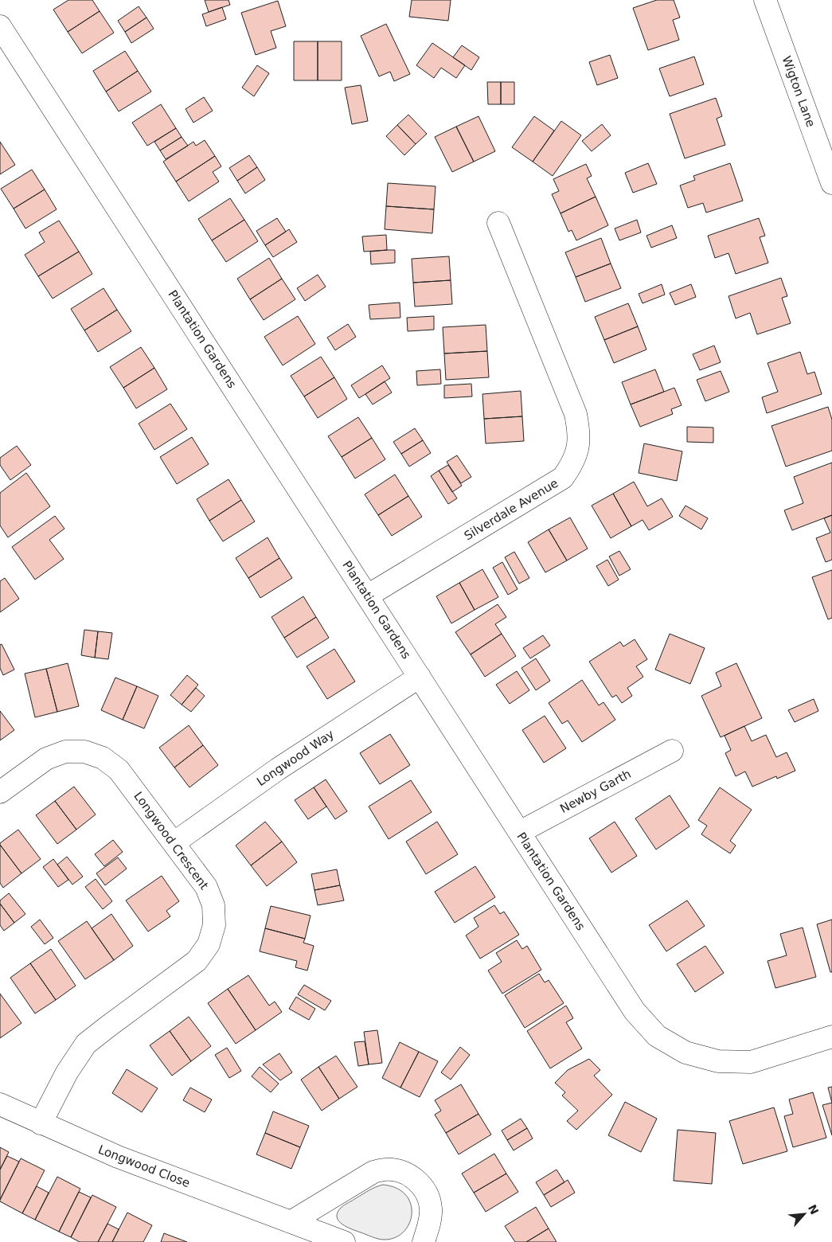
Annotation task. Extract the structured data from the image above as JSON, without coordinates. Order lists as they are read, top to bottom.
{
  "streets": {
    "street": [
      "Wigton Lane",
      "Plantation Gardens",
      "Silverdale Avenue",
      "Longwood Way",
      "Newby Garth",
      "Longwood Crescent",
      "Longwood Close"
    ]
  },
  "crossings": [
    ["Plantation Gardens", "Silverdale Avenue"],
    ["Plantation Gardens", "Longwood Way"],
    ["Plantation Gardens", "Newby Garth"],
    ["Longwood Way", "Longwood Crescent"],
    ["Longwood Crescent", "Longwood Close"]
  ],
  "north": "top right"
}
